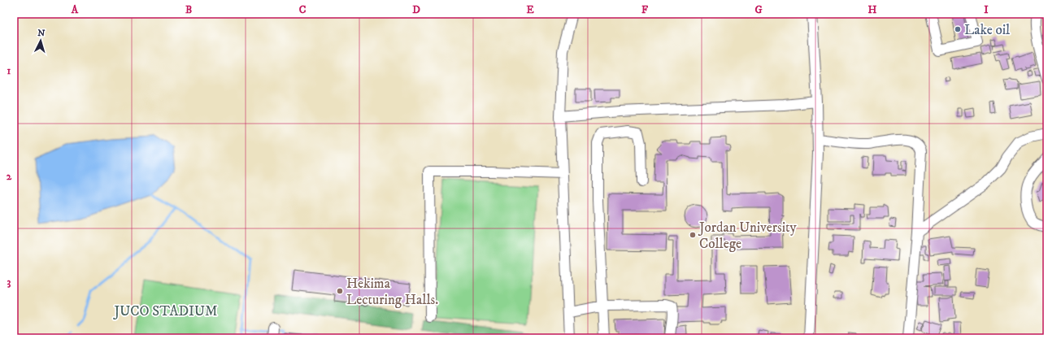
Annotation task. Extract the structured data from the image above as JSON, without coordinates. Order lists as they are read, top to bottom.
{
  "parks": ["JUCO STADIUM"],
  "places": ["Lake oil", "Jordan University College", "Hekima Lecturing Halls."],
  "north": "top",
  "grid": {
    "columns": [
      "A",
      "B",
      "C",
      "D",
      "E",
      "F",
      "G",
      "H",
      "I"
    ],
    "rows": ["1", "2", "3"]
  }
}
